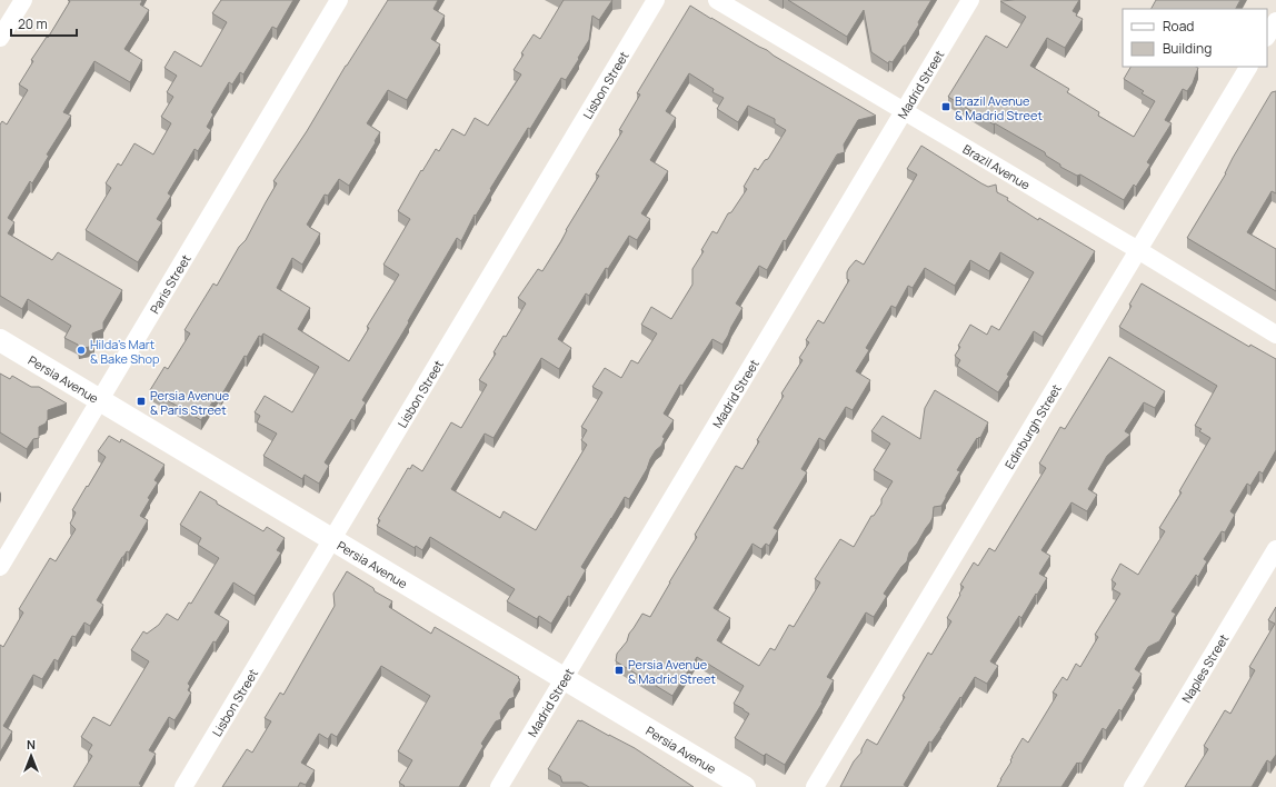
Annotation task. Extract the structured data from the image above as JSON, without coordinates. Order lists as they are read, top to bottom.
{
  "streets": {
    "street": [
      "Lisbon Street",
      "Madrid Street",
      "Brazil Avenue",
      "Paris Street",
      "Persia Avenue",
      "Edinburgh Street",
      "Naples Street"
    ]
  },
  "crossings": [
    ["Lisbon Street", "Persia Avenue"],
    ["Madrid Street", "Brazil Avenue"],
    ["Madrid Street", "Persia Avenue"],
    ["Brazil Avenue", "Edinburgh Street"],
    ["Paris Street", "Persia Avenue"]
  ],
  "places": {
    "transit": ["Brazil Avenue & Madrid Street", "Persia Avenue & Paris Street", "Persia Avenue & Madrid Street"],
    "other": ["Hilda's Mart & Bake Shop"]
  },
  "legend": ["Road", "Building"],
  "scale_bar": "20 m",
  "north": "top"
}
